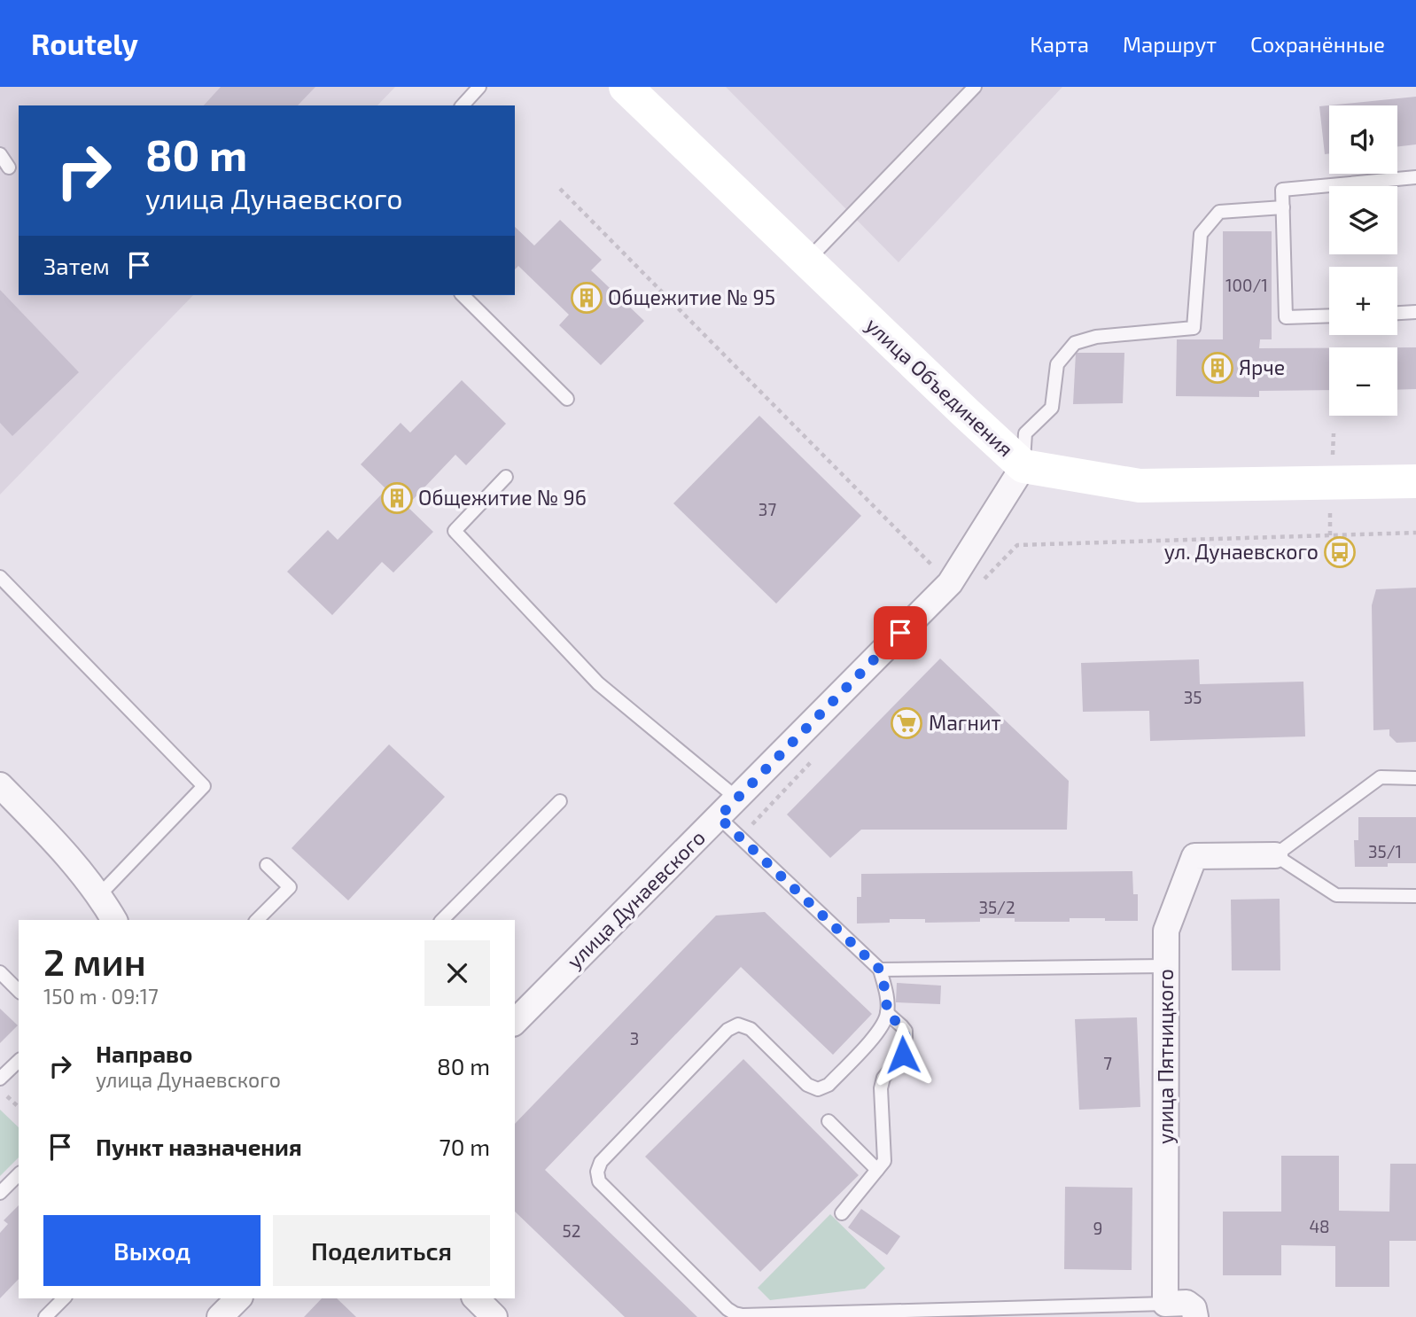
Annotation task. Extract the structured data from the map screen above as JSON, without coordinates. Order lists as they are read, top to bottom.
{
  "streets": {
    "street": ["улица Объединения", "улица Дунаевского", "улица Пятницкого"]
  },
  "crossings": [
    ["улица Объединения", "улица Дунаевского"]
  ],
  "places": {
    "building": ["Общежитие № 95", "Ярче", "Общежитие № 96"],
    "bus stop": ["ул. Дунаевского"],
    "supermarket": ["Магнит"]
  },
  "house_numbers": [
    "100/1",
    "37",
    "35",
    "35/1",
    "35/2",
    "3",
    "7",
    "48",
    "9",
    "52"
  ],
  "page": {
    "header": "Routely",
    "nav": ["Карта", "Маршрут", "Сохранённые"],
    "map_buttons": ["+", "−"],
    "turn": ["80 m", "улица Дунаевского"],
    "then": "Затем",
    "heading": ["2 мин", "150 m · 09:17"],
    "list": [
      {
        "name": "Направо",
        "note": "улица Дунаевского",
        "value": "80 m"
      },
      {
        "name": "Пункт назначения",
        "value": "70 m"
      }
    ],
    "buttons": ["Выход", "Поделиться"]
  }
}
